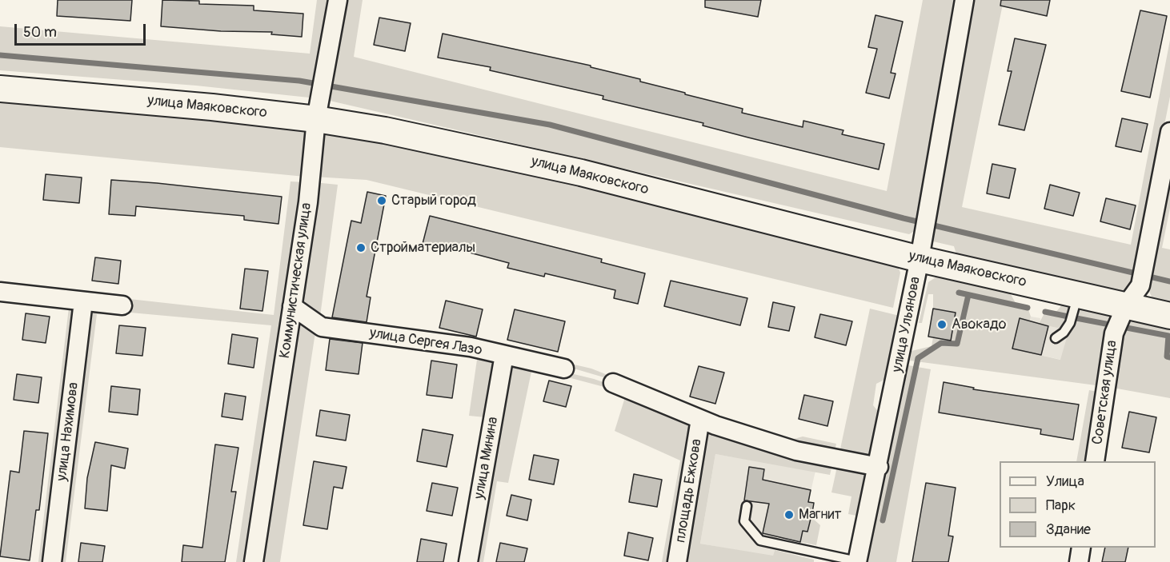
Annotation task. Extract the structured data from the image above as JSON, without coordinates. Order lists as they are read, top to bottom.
{
  "streets": {
    "main road": ["улица Маяковского"],
    "street": [
      "Коммунистическая улица",
      "улица Ульянова",
      "улица Сергея Лазо",
      "Советская улица",
      "улица Нахимова",
      "улица Минина",
      "площадь Ежкова"
    ]
  },
  "crossings": [
    ["улица Маяковского", "Коммунистическая улица"],
    ["улица Маяковского", "улица Ульянова"],
    ["улица Маяковского", "Советская улица"],
    ["Коммунистическая улица", "улица Сергея Лазо"],
    ["улица Сергея Лазо", "улица Минина"]
  ],
  "places": [
    "Старый город",
    "Стройматериалы",
    "Авокадо",
    "Магнит"
  ],
  "legend": ["Улица", "Парк", "Здание"],
  "scale_bar": "50 m"
}
